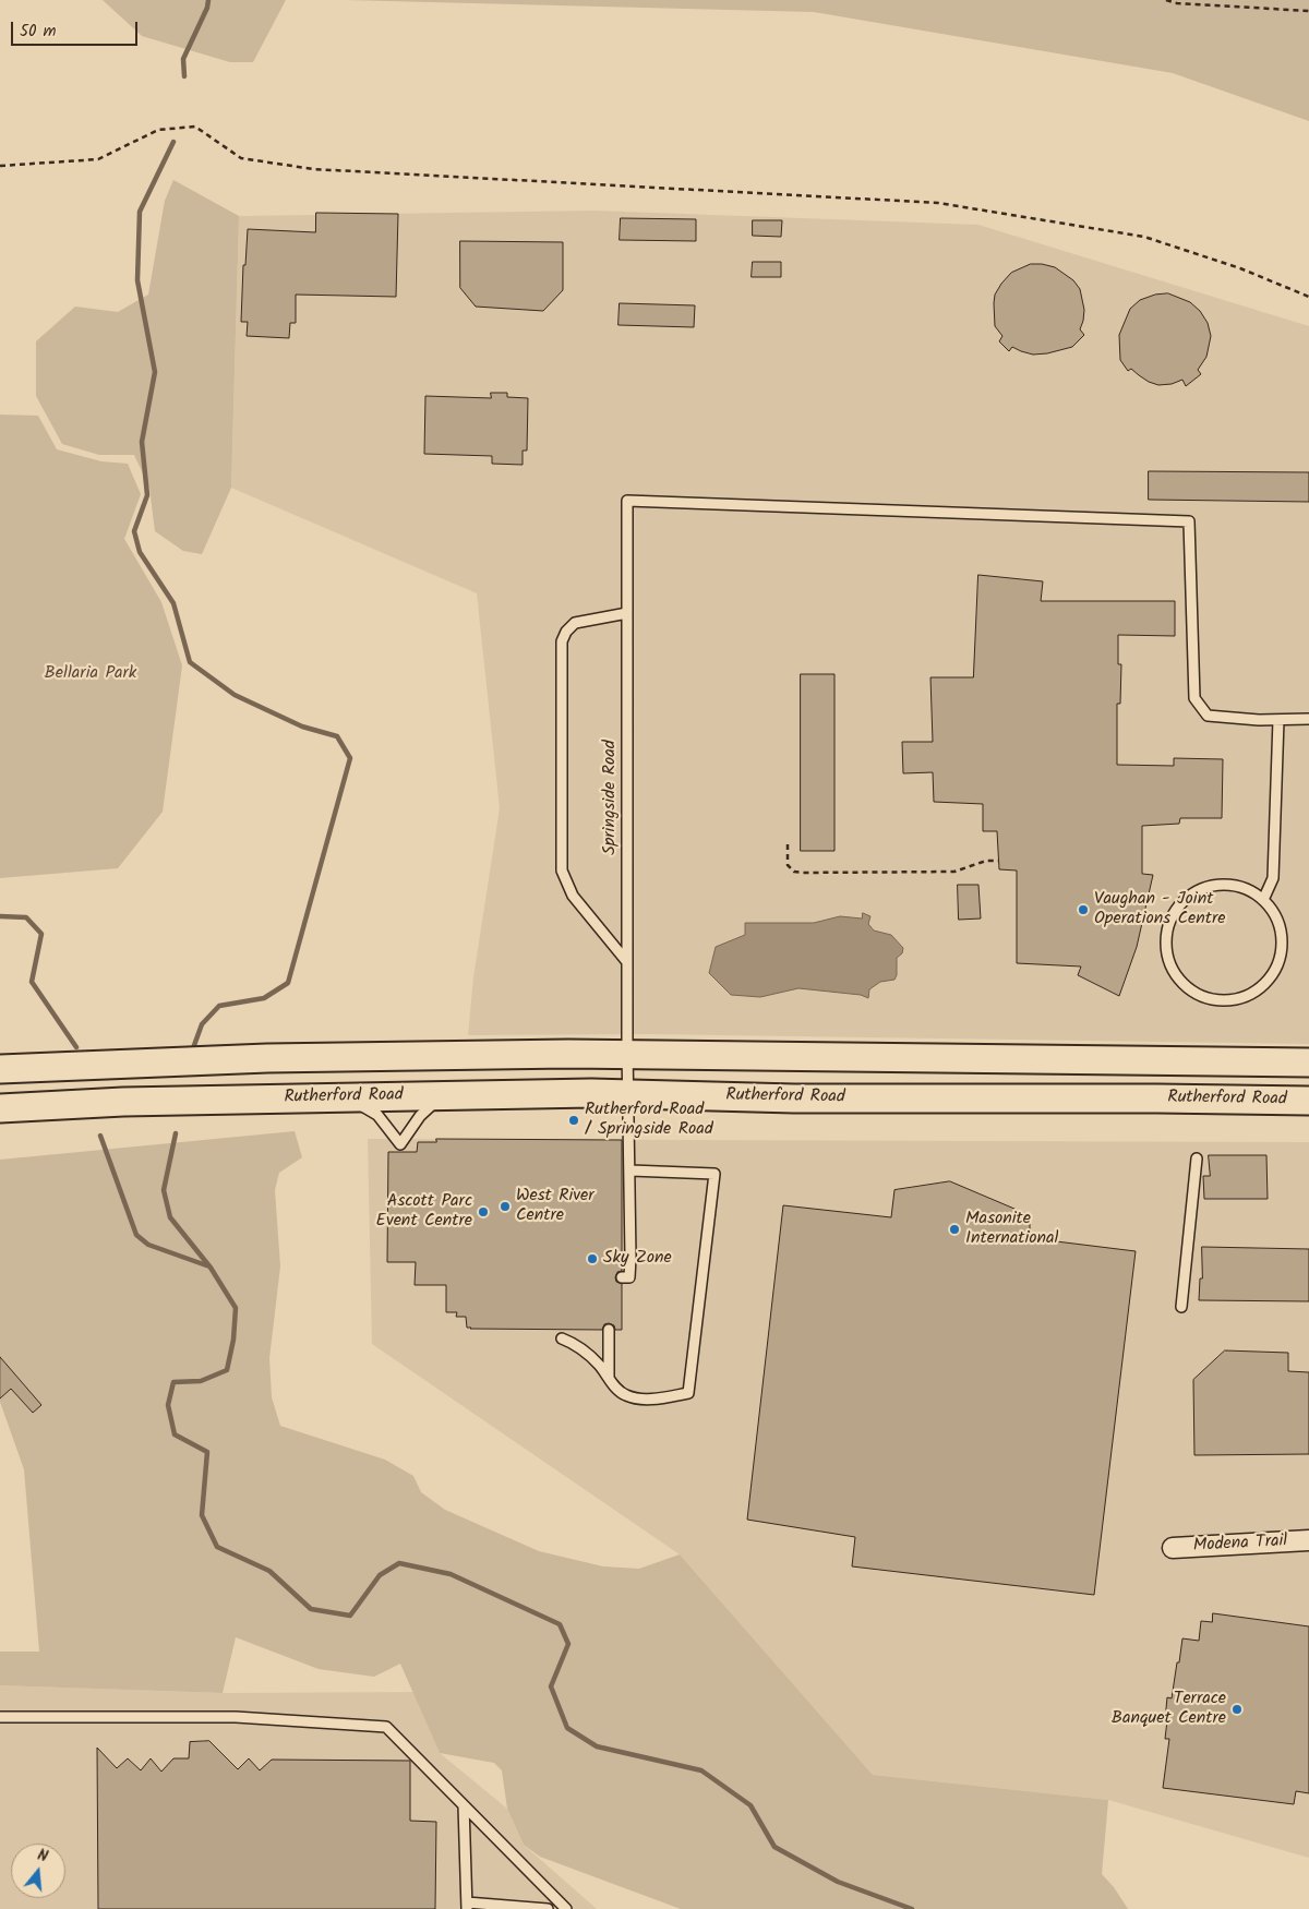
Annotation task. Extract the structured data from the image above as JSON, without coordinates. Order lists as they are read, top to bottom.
{
  "streets": {
    "main road": ["Rutherford Road"],
    "street": ["Modena Trail"],
    "lane": ["Springside Road"]
  },
  "crossings": [
    ["Springside Road", "Rutherford Road"]
  ],
  "parks": ["Bellaria Park"],
  "places": [
    "Vaughan - Joint Operations Centre",
    "Rutherford Road / Springside Road",
    "West River Centre",
    "Ascott Parc Event Centre",
    "Masonite International",
    "Sky Zone",
    "Terrace Banquet Centre"
  ],
  "scale_bar": "50 m",
  "north": "top"
}
